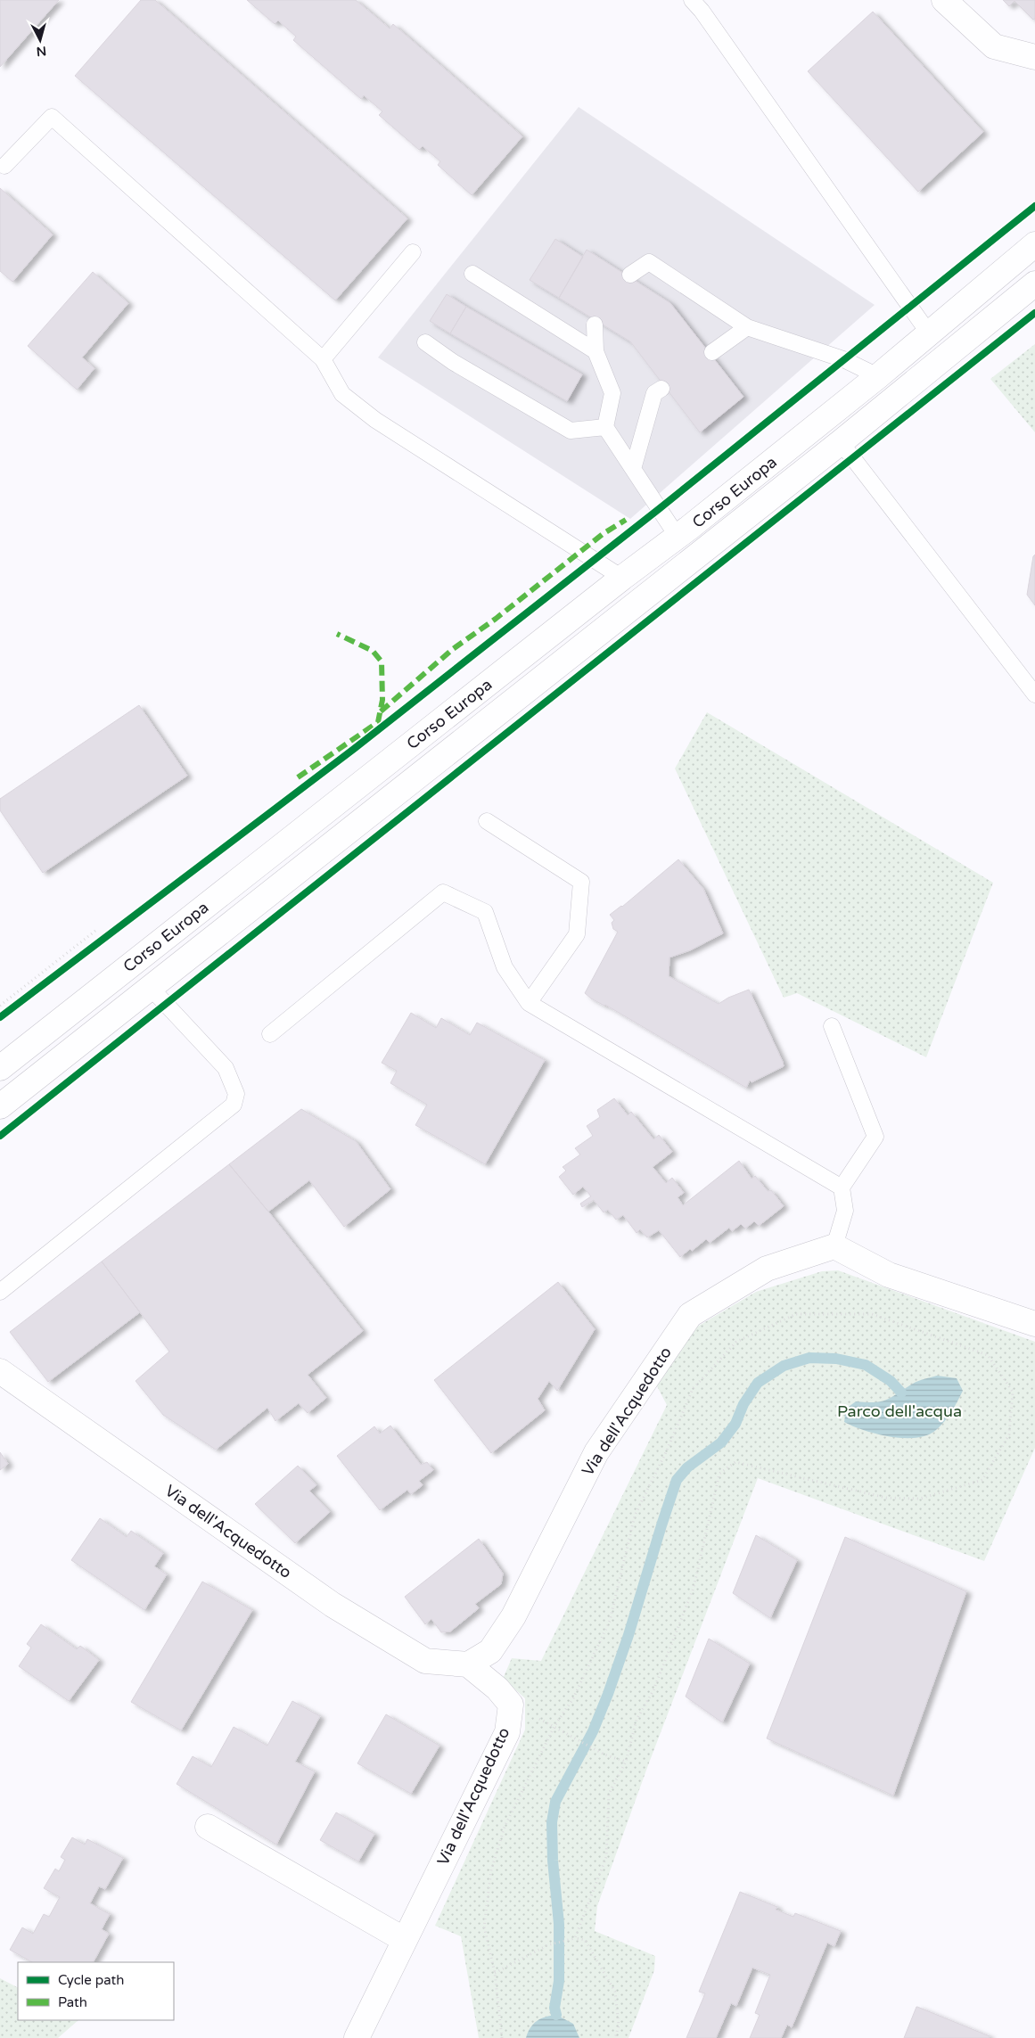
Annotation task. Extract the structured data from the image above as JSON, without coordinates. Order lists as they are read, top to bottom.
{
  "streets": {
    "main road": ["Corso Europa", "Via dell'Acquedotto"]
  },
  "parks": ["Parco dell'acqua"],
  "legend": ["Cycle path", "Path"],
  "north": "bottom"
}
